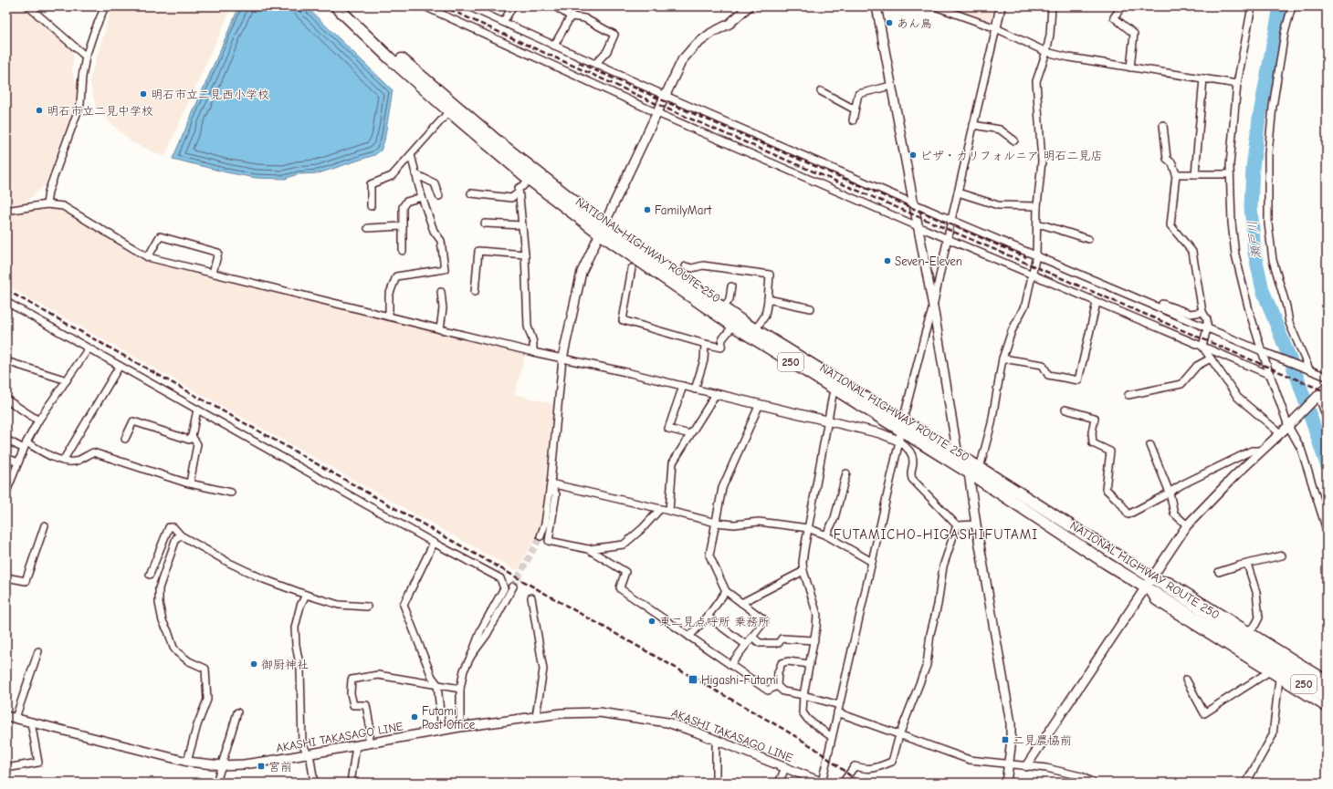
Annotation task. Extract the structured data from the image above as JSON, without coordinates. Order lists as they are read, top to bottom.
{
  "streets": {
    "highway": ["NATIONAL HIGHWAY ROUTE 250", "250"],
    "street": ["AKASHI TAKASAGO LINE"]
  },
  "districts": ["FUTAMICHO-HIGASHIFUTAMI"],
  "water": ["瀬戸川"],
  "places": {
    "other": [
      "あん鳥",
      "明石市立二見西小学校",
      "明石市立二見中学校",
      "ピザ・カリフォルニア 明石二見店",
      "FamilyMart",
      "Seven-Eleven",
      "東二見点呼所 乗務所",
      "御厨神社",
      "Futami Post Office"
    ],
    "transit": ["Higashi-Futami", "二見農協前", "宮前"]
  }
}
